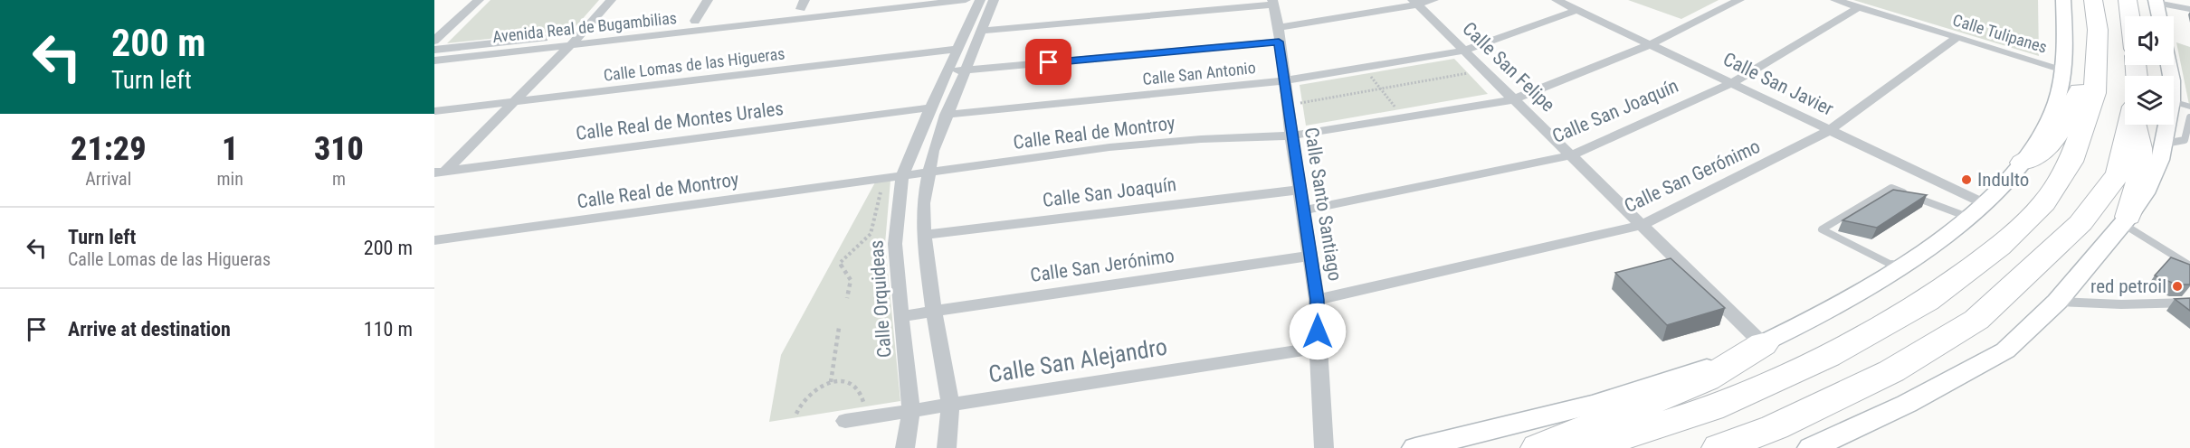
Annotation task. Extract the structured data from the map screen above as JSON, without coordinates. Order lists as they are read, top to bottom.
{
  "streets": {
    "street": [
      "Avenida Real de Bugambilias",
      "Calle Tulipanes",
      "Calle Lomas de las Higueras",
      "Calle San Felipe",
      "Calle San Antonio",
      "Calle San Javier",
      "Calle San Joaquín",
      "Calle Real de Montes Urales",
      "Calle Real de Montroy",
      "Calle San Gerónimo",
      "Calle Santo Santiago",
      "Calle San Jerónimo",
      "Calle Orquideas",
      "Calle San Alejandro"
    ]
  },
  "crossings": [
    ["Calle Tulipanes", "Calle San Joaquín"],
    ["Calle Tulipanes", "Calle San Gerónimo"],
    ["Calle Lomas de las Higueras", "Calle Orquideas"],
    ["Calle San Felipe", "Calle San Antonio"],
    ["Calle San Felipe", "Calle San Joaquín"],
    ["Calle San Felipe", "Calle Real de Montroy"],
    ["Calle San Felipe", "Calle San Gerónimo"],
    ["Calle San Antonio", "Calle San Javier"],
    ["Calle San Antonio", "Calle Santo Santiago"],
    ["Calle San Javier", "Calle San Joaquín"],
    ["Calle San Javier", "Calle Real de Montroy"],
    ["Calle San Javier", "Calle San Gerónimo"],
    ["Calle San Joaquín", "Calle Santo Santiago"],
    ["Calle Real de Montes Urales", "Calle Orquideas"],
    ["Calle Real de Montroy", "Calle Santo Santiago"],
    ["Calle Real de Montroy", "Calle Orquideas"],
    ["Calle San Gerónimo", "Calle Santo Santiago"],
    ["Calle Santo Santiago", "Calle San Jerónimo"],
    ["Calle Santo Santiago", "Calle San Alejandro"],
    ["Calle San Jerónimo", "Calle Orquideas"],
    ["Calle Orquideas", "Calle San Alejandro"]
  ],
  "places": ["Indulto", "red petroil"],
  "page": {
    "turn": ["200 m", "Turn left"],
    "eta": [
      "21:29",
      "Arrival",
      "1",
      "min",
      "310",
      "m"
    ],
    "list": [
      {
        "name": "Turn left",
        "note": "Calle Lomas de las Higueras",
        "value": "200 m"
      },
      {
        "name": "Arrive at destination",
        "value": "110 m"
      }
    ]
  }
}
